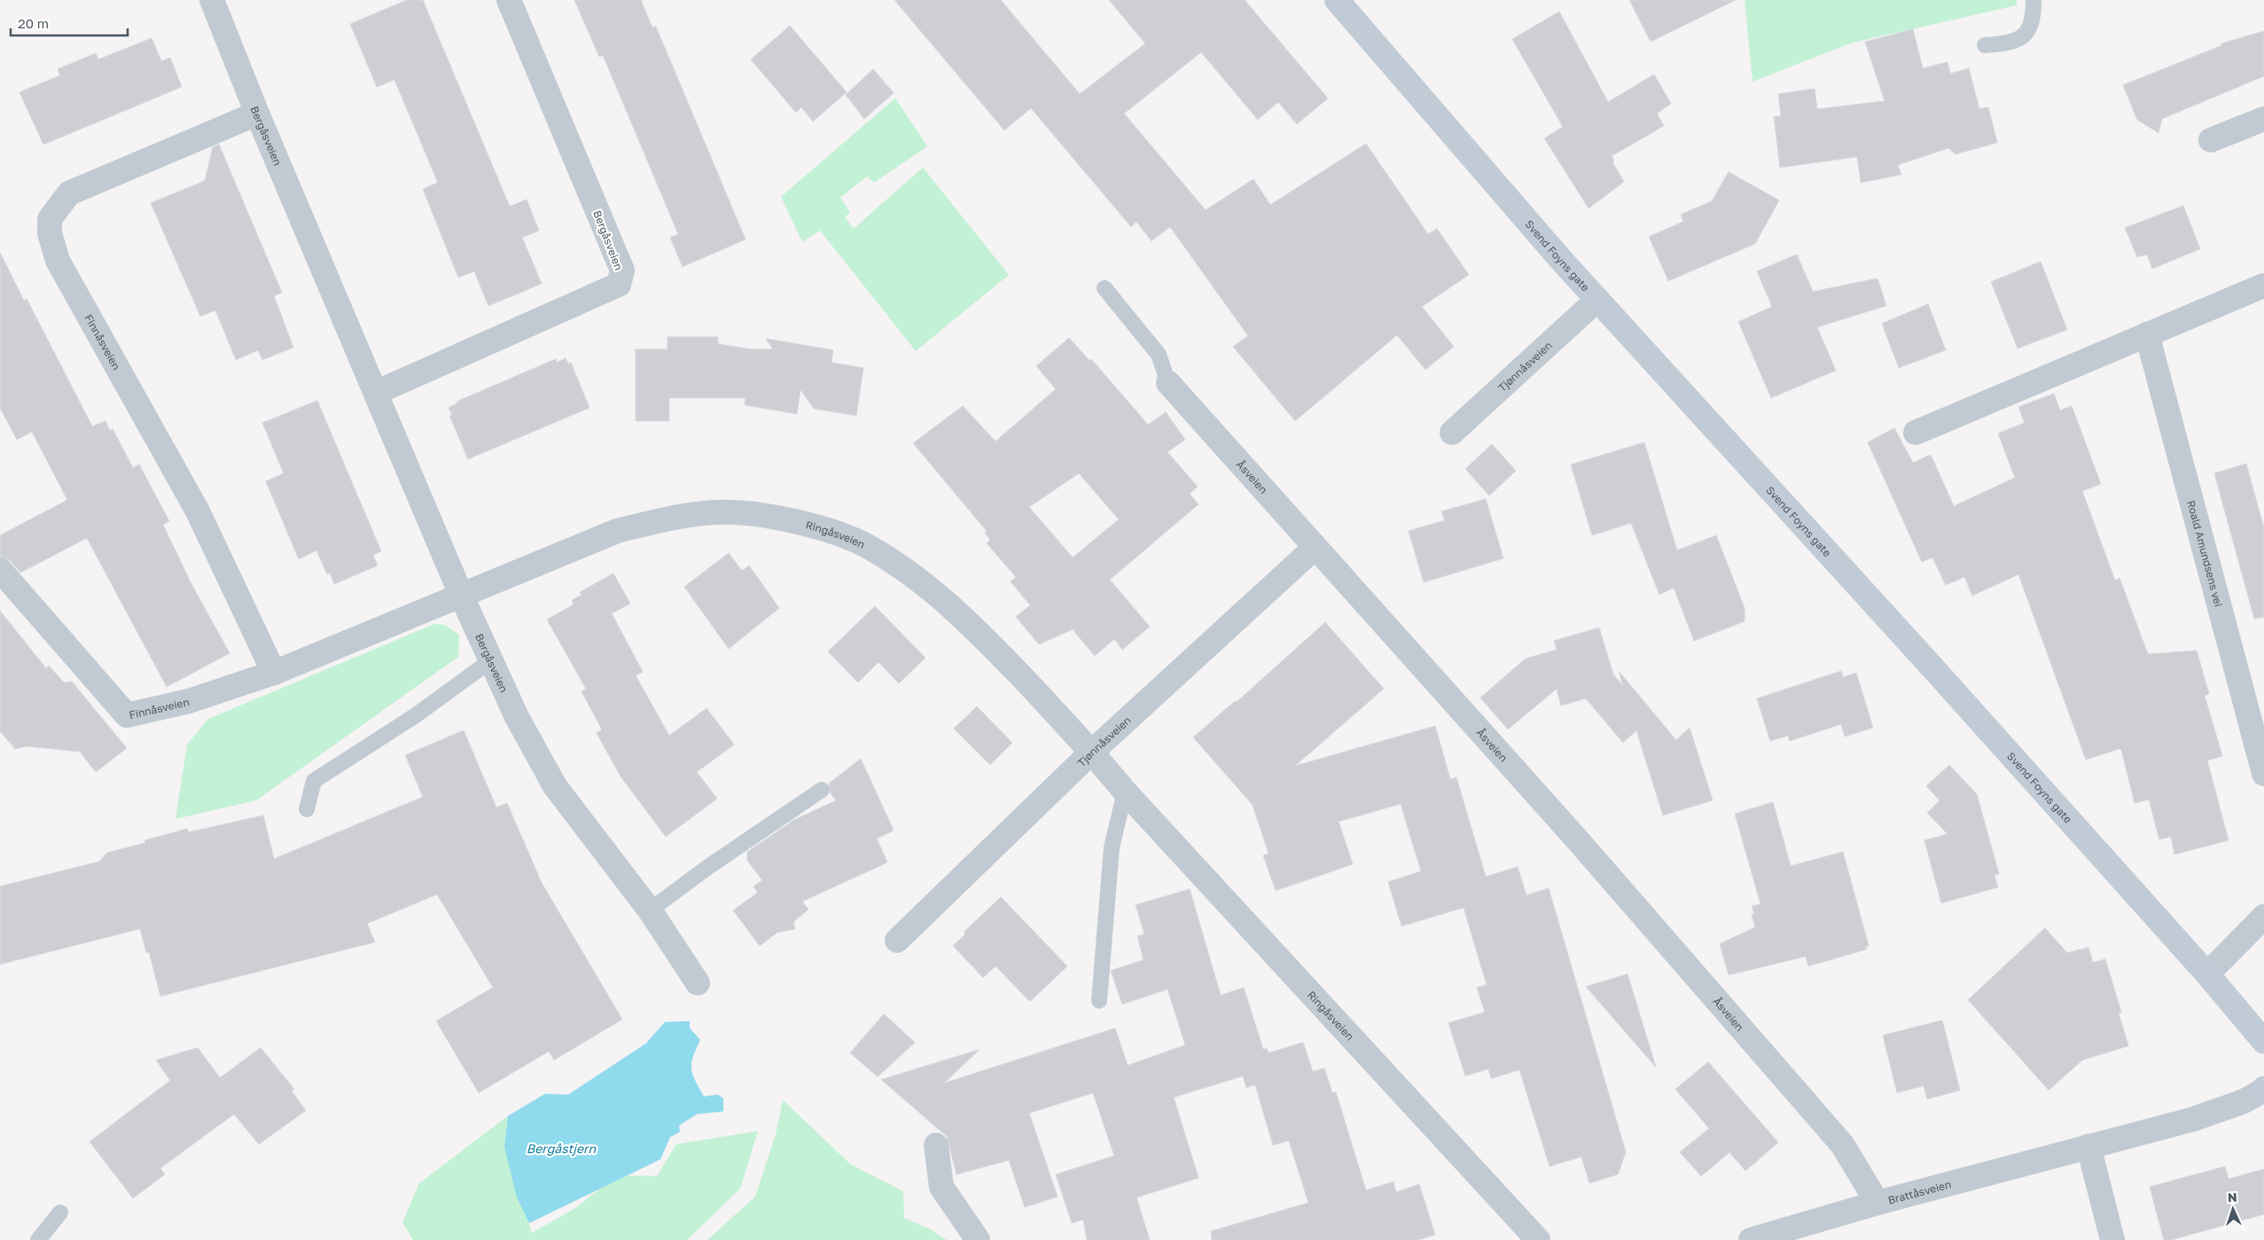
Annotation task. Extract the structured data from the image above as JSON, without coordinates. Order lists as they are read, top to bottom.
{
  "streets": {
    "street": [
      "Bergåsveien",
      "Svend Foyns gate",
      "Finnåsveien",
      "Tjønnåsveien",
      "Åsveien",
      "Ringåsveien",
      "Roald Amundsens vei",
      "Brattåsveien"
    ]
  },
  "crossings": [
    ["Bergåsveien", "Finnåsveien"],
    ["Bergåsveien", "Ringåsveien"],
    ["Svend Foyns gate", "Tjønnåsveien"],
    ["Finnåsveien", "Ringåsveien"],
    ["Tjønnåsveien", "Åsveien"],
    ["Tjønnåsveien", "Ringåsveien"],
    ["Åsveien", "Brattåsveien"]
  ],
  "water": ["Bergåstjern"],
  "scale_bar": "20 m",
  "north": "top"
}
